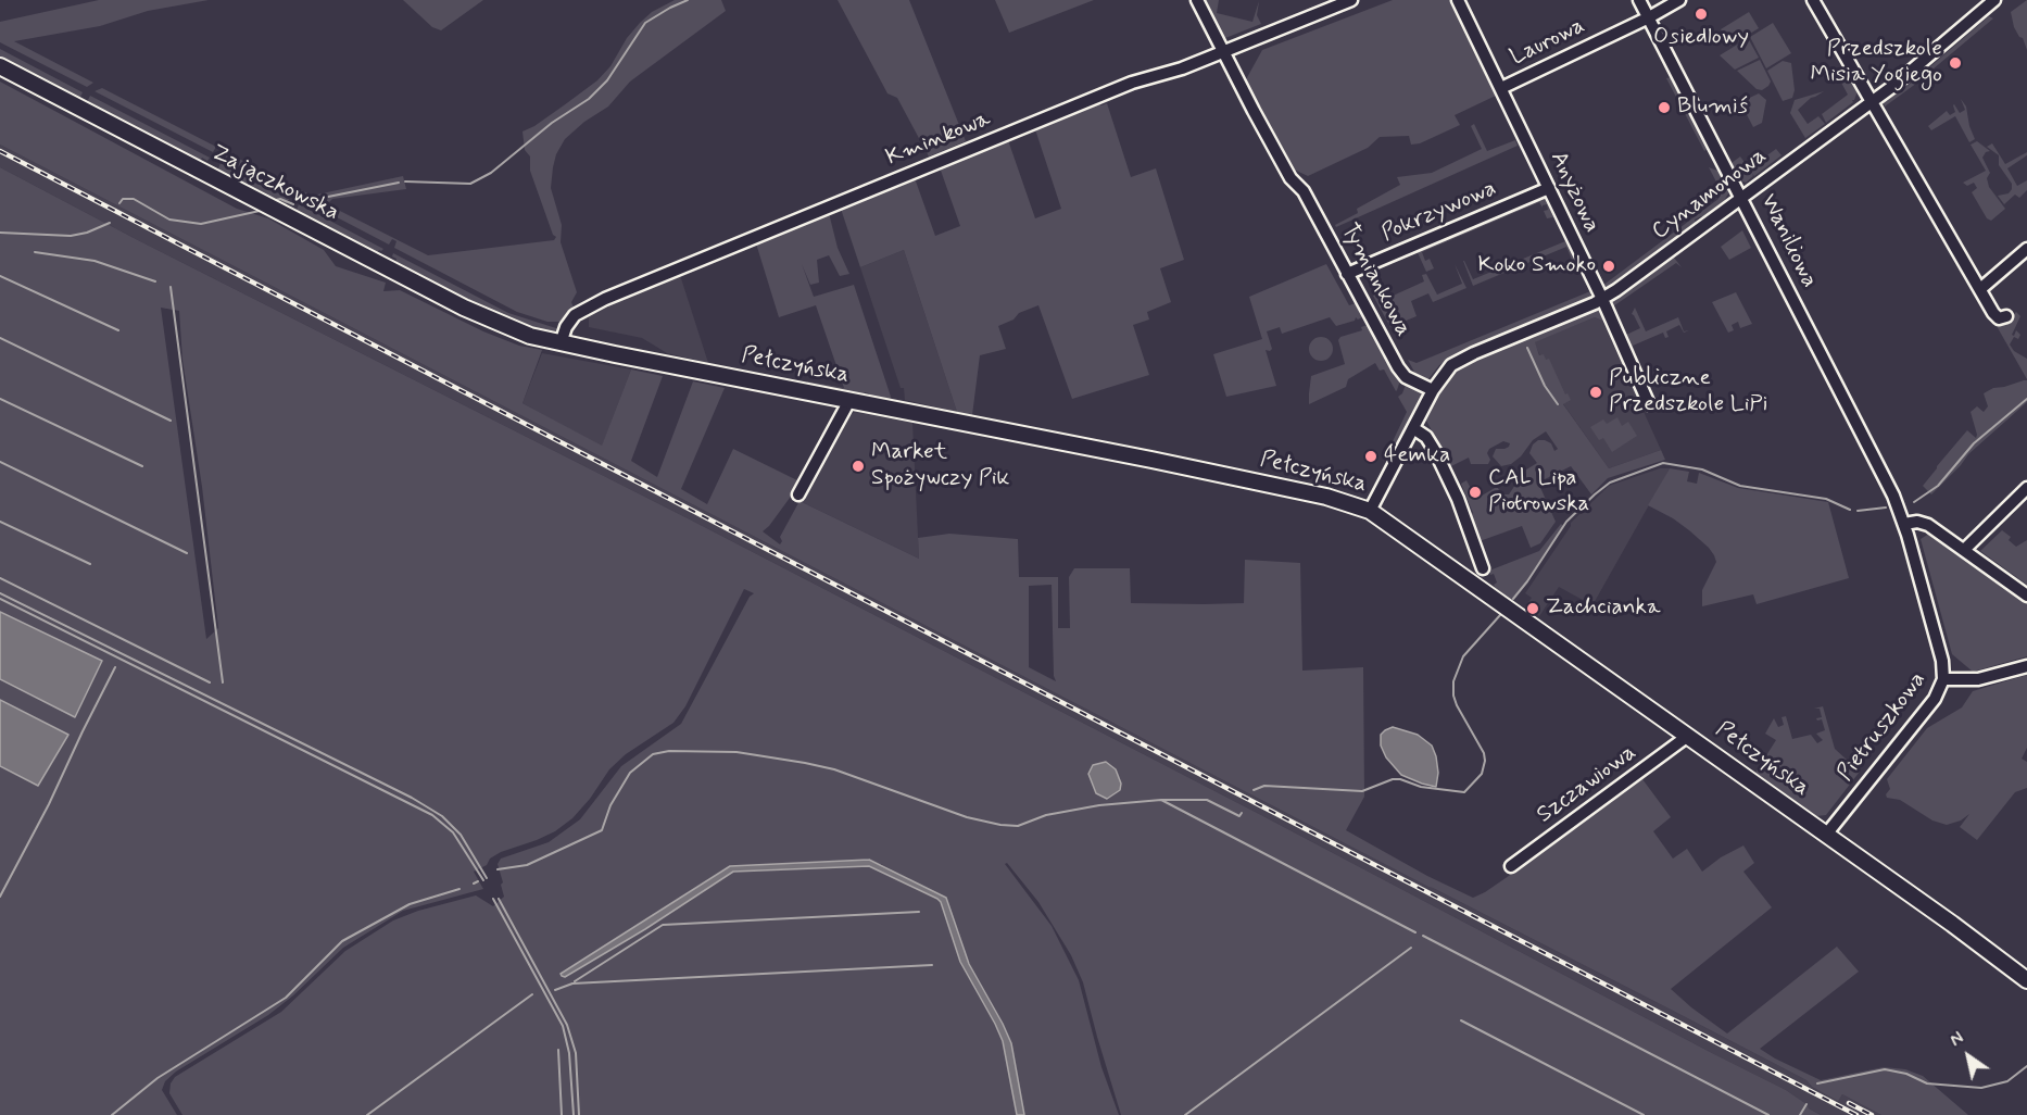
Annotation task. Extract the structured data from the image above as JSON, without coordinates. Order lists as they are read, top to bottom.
{
  "streets": {
    "main road": ["Zajączkowska", "Pełczyńska"],
    "street": [
      "Laurowa",
      "Kminkowa",
      "Anyżowa",
      "Cynamonowa",
      "Pokrzywowa",
      "Waniliowa",
      "Tymiankowa",
      "Pietruszkowa",
      "Szczawiowa"
    ]
  },
  "crossings": [
    ["Laurowa", "Anyżowa"],
    ["Laurowa", "Waniliowa"],
    ["Kminkowa", "Tymiankowa"],
    ["Kminkowa", "Pełczyńska"],
    ["Zajączkowska", "Pełczyńska"],
    ["Anyżowa", "Cynamonowa"],
    ["Anyżowa", "Pokrzywowa"],
    ["Cynamonowa", "Waniliowa"],
    ["Cynamonowa", "Tymiankowa"],
    ["Pokrzywowa", "Tymiankowa"],
    ["Waniliowa", "Pietruszkowa"],
    ["Pełczyńska", "Pietruszkowa"],
    ["Pełczyńska", "Szczawiowa"]
  ],
  "places": [
    "Osiedlowy",
    "Przedszkole Misia Yogiego",
    "Blumiś",
    "Koko Smoko",
    "Publiczne Przedszkole LiPi",
    "4emka",
    "Market Spożywczy Pik",
    "CAL Lipa Piotrowska",
    "Zachcianka"
  ],
  "north": "top left"
}
